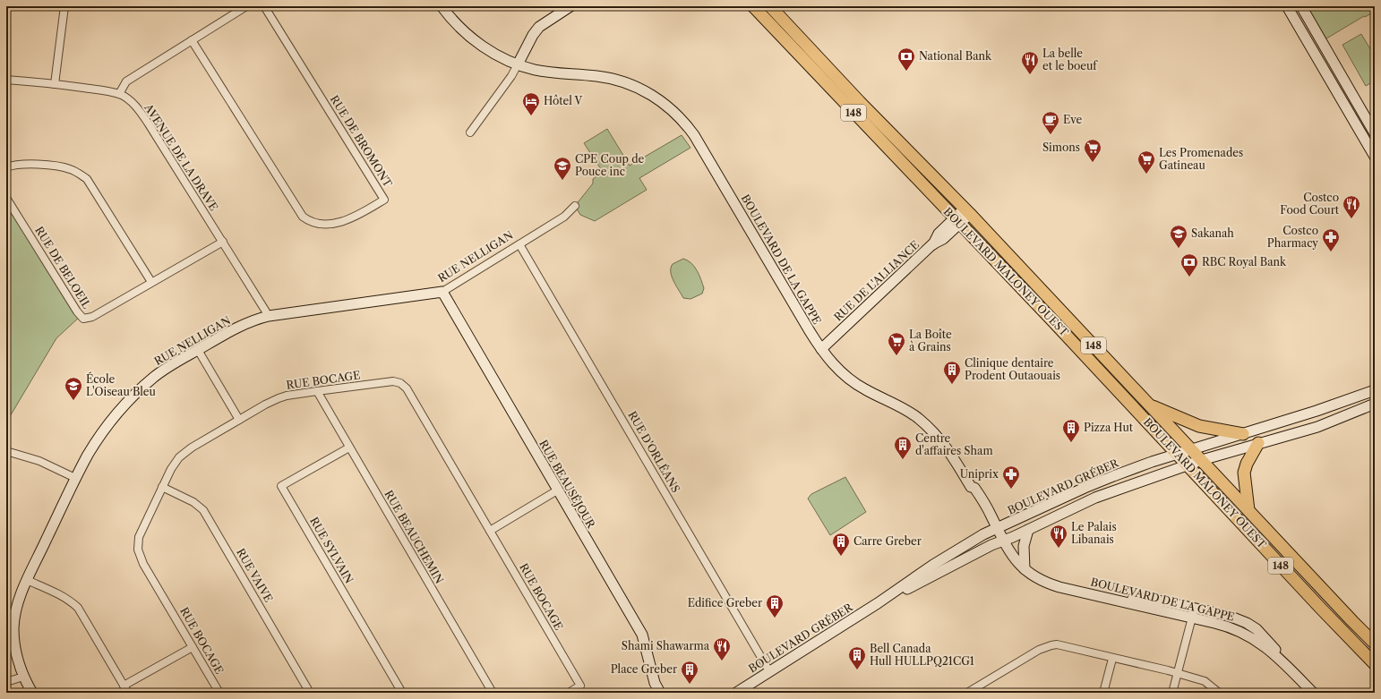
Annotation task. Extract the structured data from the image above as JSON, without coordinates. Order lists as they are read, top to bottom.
{
  "streets": {
    "main road": ["148", "BOULEVARD MALONEY OUEST"],
    "street": [
      "RUE DE BROMONT",
      "AVENUE DE LA DRAVE",
      "RUE NELLIGAN",
      "BOULEVARD DE LA GAPPE",
      "RUE DE BELOEIL",
      "RUE DE L'ALLIANCE",
      "RUE BOCAGE",
      "RUE D'ORLÉANS",
      "RUE BEAUSÉJOUR",
      "BOULEVARD GRÉBER",
      "RUE BEAUCHEMIN",
      "RUE SYLVAIN",
      "RUE VAIVE"
    ]
  },
  "crossings": [
    ["AVENUE DE LA DRAVE", "RUE NELLIGAN"],
    ["AVENUE DE LA DRAVE", "RUE DE BELOEIL"],
    ["RUE NELLIGAN", "RUE D'ORLÉANS"],
    ["RUE NELLIGAN", "RUE BEAUSÉJOUR"],
    ["BOULEVARD DE LA GAPPE", "RUE DE L'ALLIANCE"],
    ["BOULEVARD DE LA GAPPE", "BOULEVARD GRÉBER"],
    ["BOULEVARD MALONEY OUEST", "RUE DE L'ALLIANCE"],
    ["BOULEVARD MALONEY OUEST", "BOULEVARD GRÉBER"],
    ["RUE BOCAGE", "RUE BEAUCHEMIN"],
    ["RUE BOCAGE", "RUE VAIVE"],
    ["RUE D'ORLÉANS", "BOULEVARD GRÉBER"],
    ["RUE BEAUCHEMIN", "RUE SYLVAIN"]
  ],
  "places": {
    "bank": ["National Bank", "RBC Royal Bank"],
    "restaurant": [
      "La belle et le boeuf",
      "Costco Food Court",
      "Le Palais Libanais",
      "Shami Shawarma"
    ],
    "hotel": ["Hôtel V"],
    "cafe": ["Eve"],
    "supermarket": ["Simons", "Les Promenades Gatineau", "La Boîte à Grains"],
    "school or university": ["CPE Coup de Pouce inc", "Sakanah", "École L'Oiseau Bleu"],
    "pharmacy": ["Costco Pharmacy", "Uniprix"],
    "building": [
      "Clinique dentaire Prodent Outaouais",
      "Pizza Hut",
      "Centre d'affaires Sham",
      "Carre Greber",
      "Edifice Greber",
      "Bell Canada Hull HULLPQ21CG1",
      "Place Greber"
    ]
  }
}
